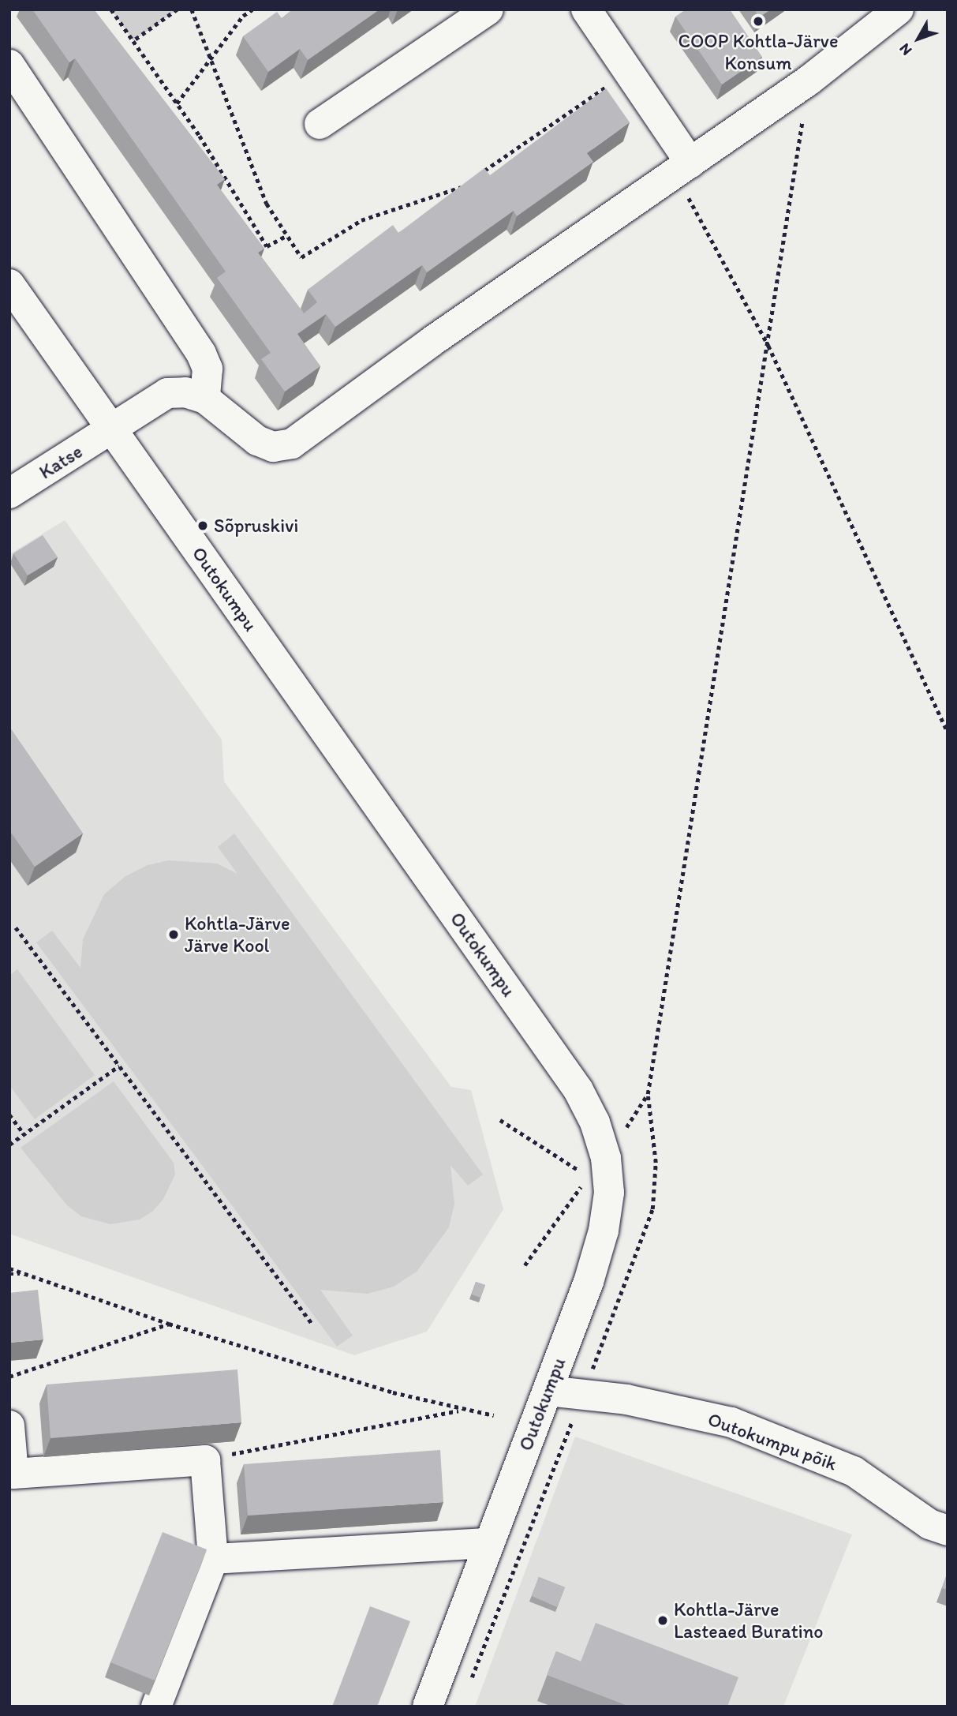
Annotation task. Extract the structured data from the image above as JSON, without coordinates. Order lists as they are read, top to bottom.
{
  "streets": {
    "street": ["Katse", "Outokumpu", "Outokumpu põik"]
  },
  "crossings": [
    ["Katse", "Outokumpu"],
    ["Outokumpu", "Outokumpu põik"]
  ],
  "places": [
    "COOP Kohtla-Järve Konsum",
    "Sõpruskivi",
    "Kohtla-Järve Järve Kool",
    "Kohtla-Järve Lasteaed Buratino"
  ],
  "north": "bottom left"
}
